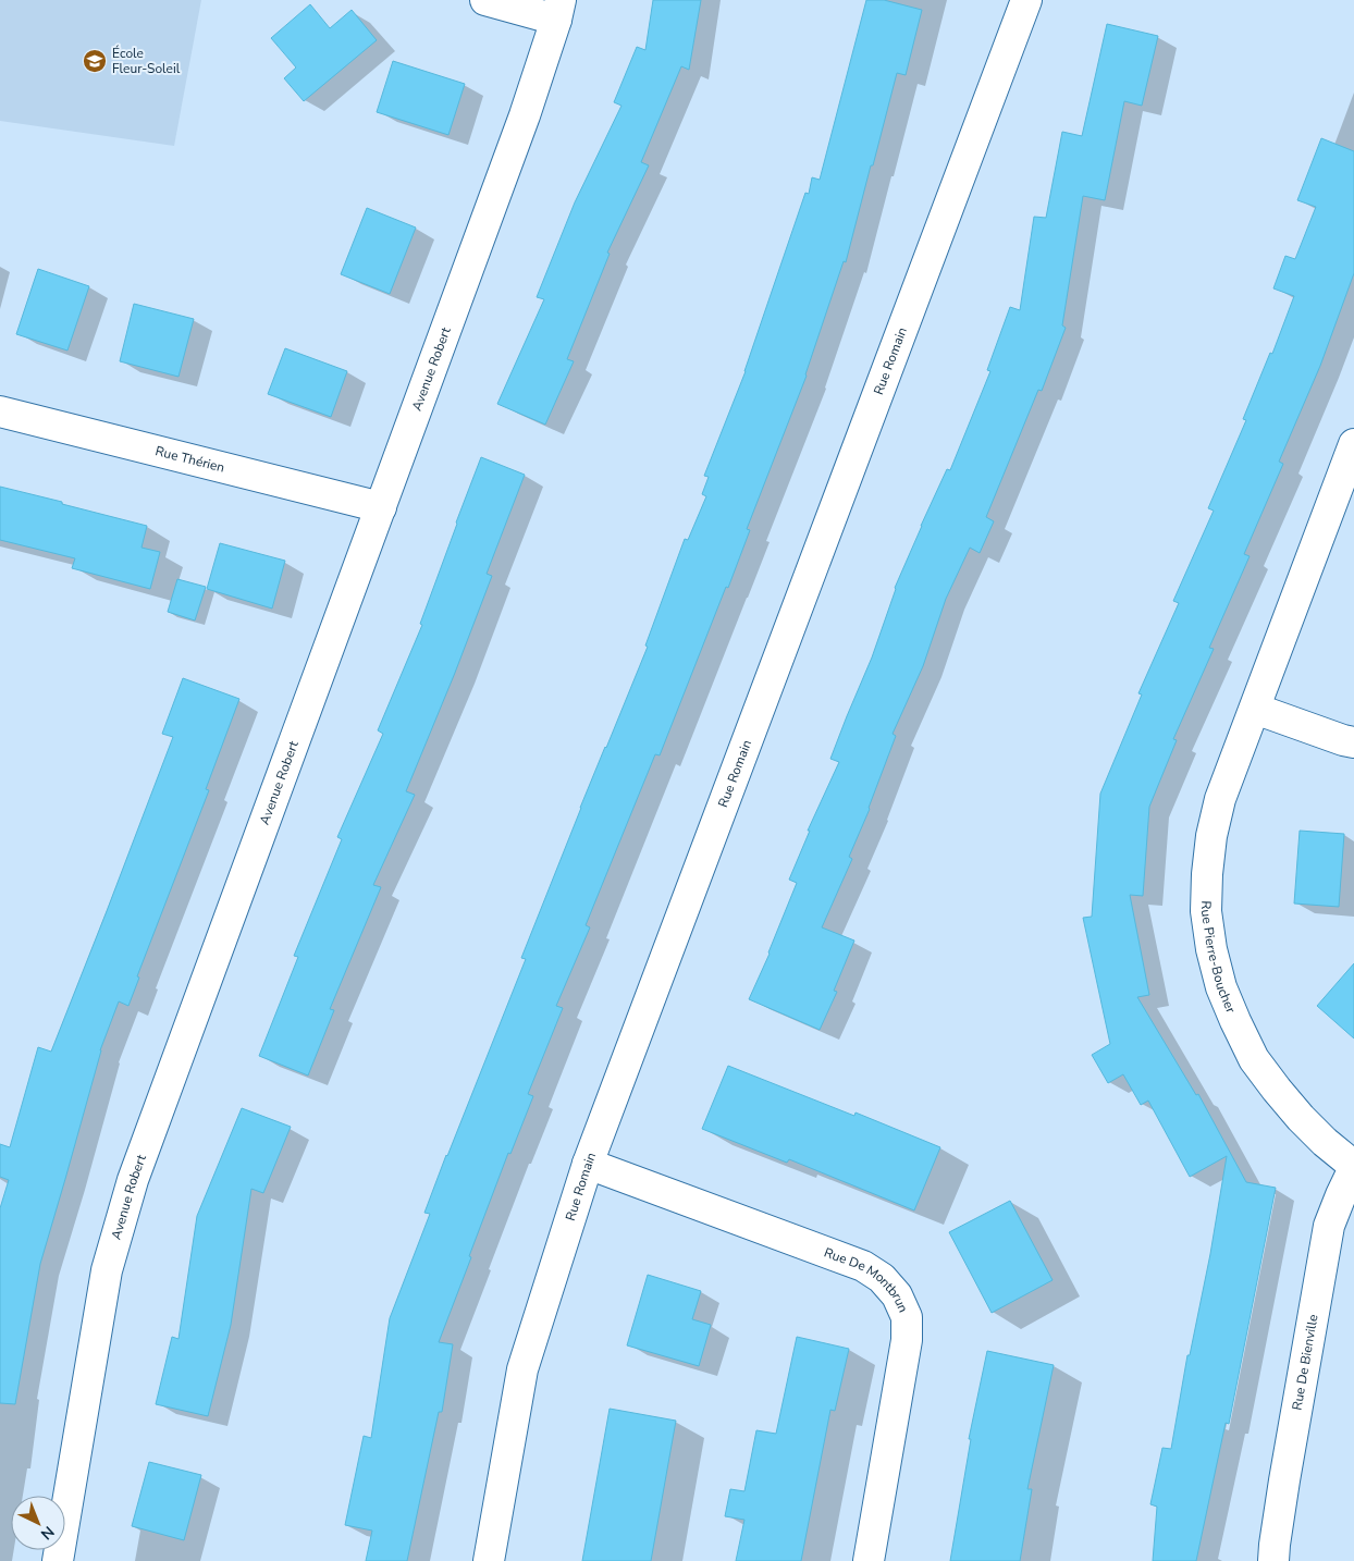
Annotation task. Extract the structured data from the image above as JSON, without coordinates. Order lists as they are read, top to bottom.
{
  "streets": {
    "street": [
      "Rue Romain",
      "Avenue Robert",
      "Rue Thérien",
      "Rue Pierre-Boucher",
      "Rue De Montbrun",
      "Rue De Bienville"
    ]
  },
  "crossings": [
    ["Rue Romain", "Rue De Montbrun"],
    ["Avenue Robert", "Rue Thérien"],
    ["Rue Pierre-Boucher", "Rue De Bienville"]
  ],
  "places": {
    "school or university": ["École Fleur-Soleil"]
  },
  "north": "bottom right"
}
